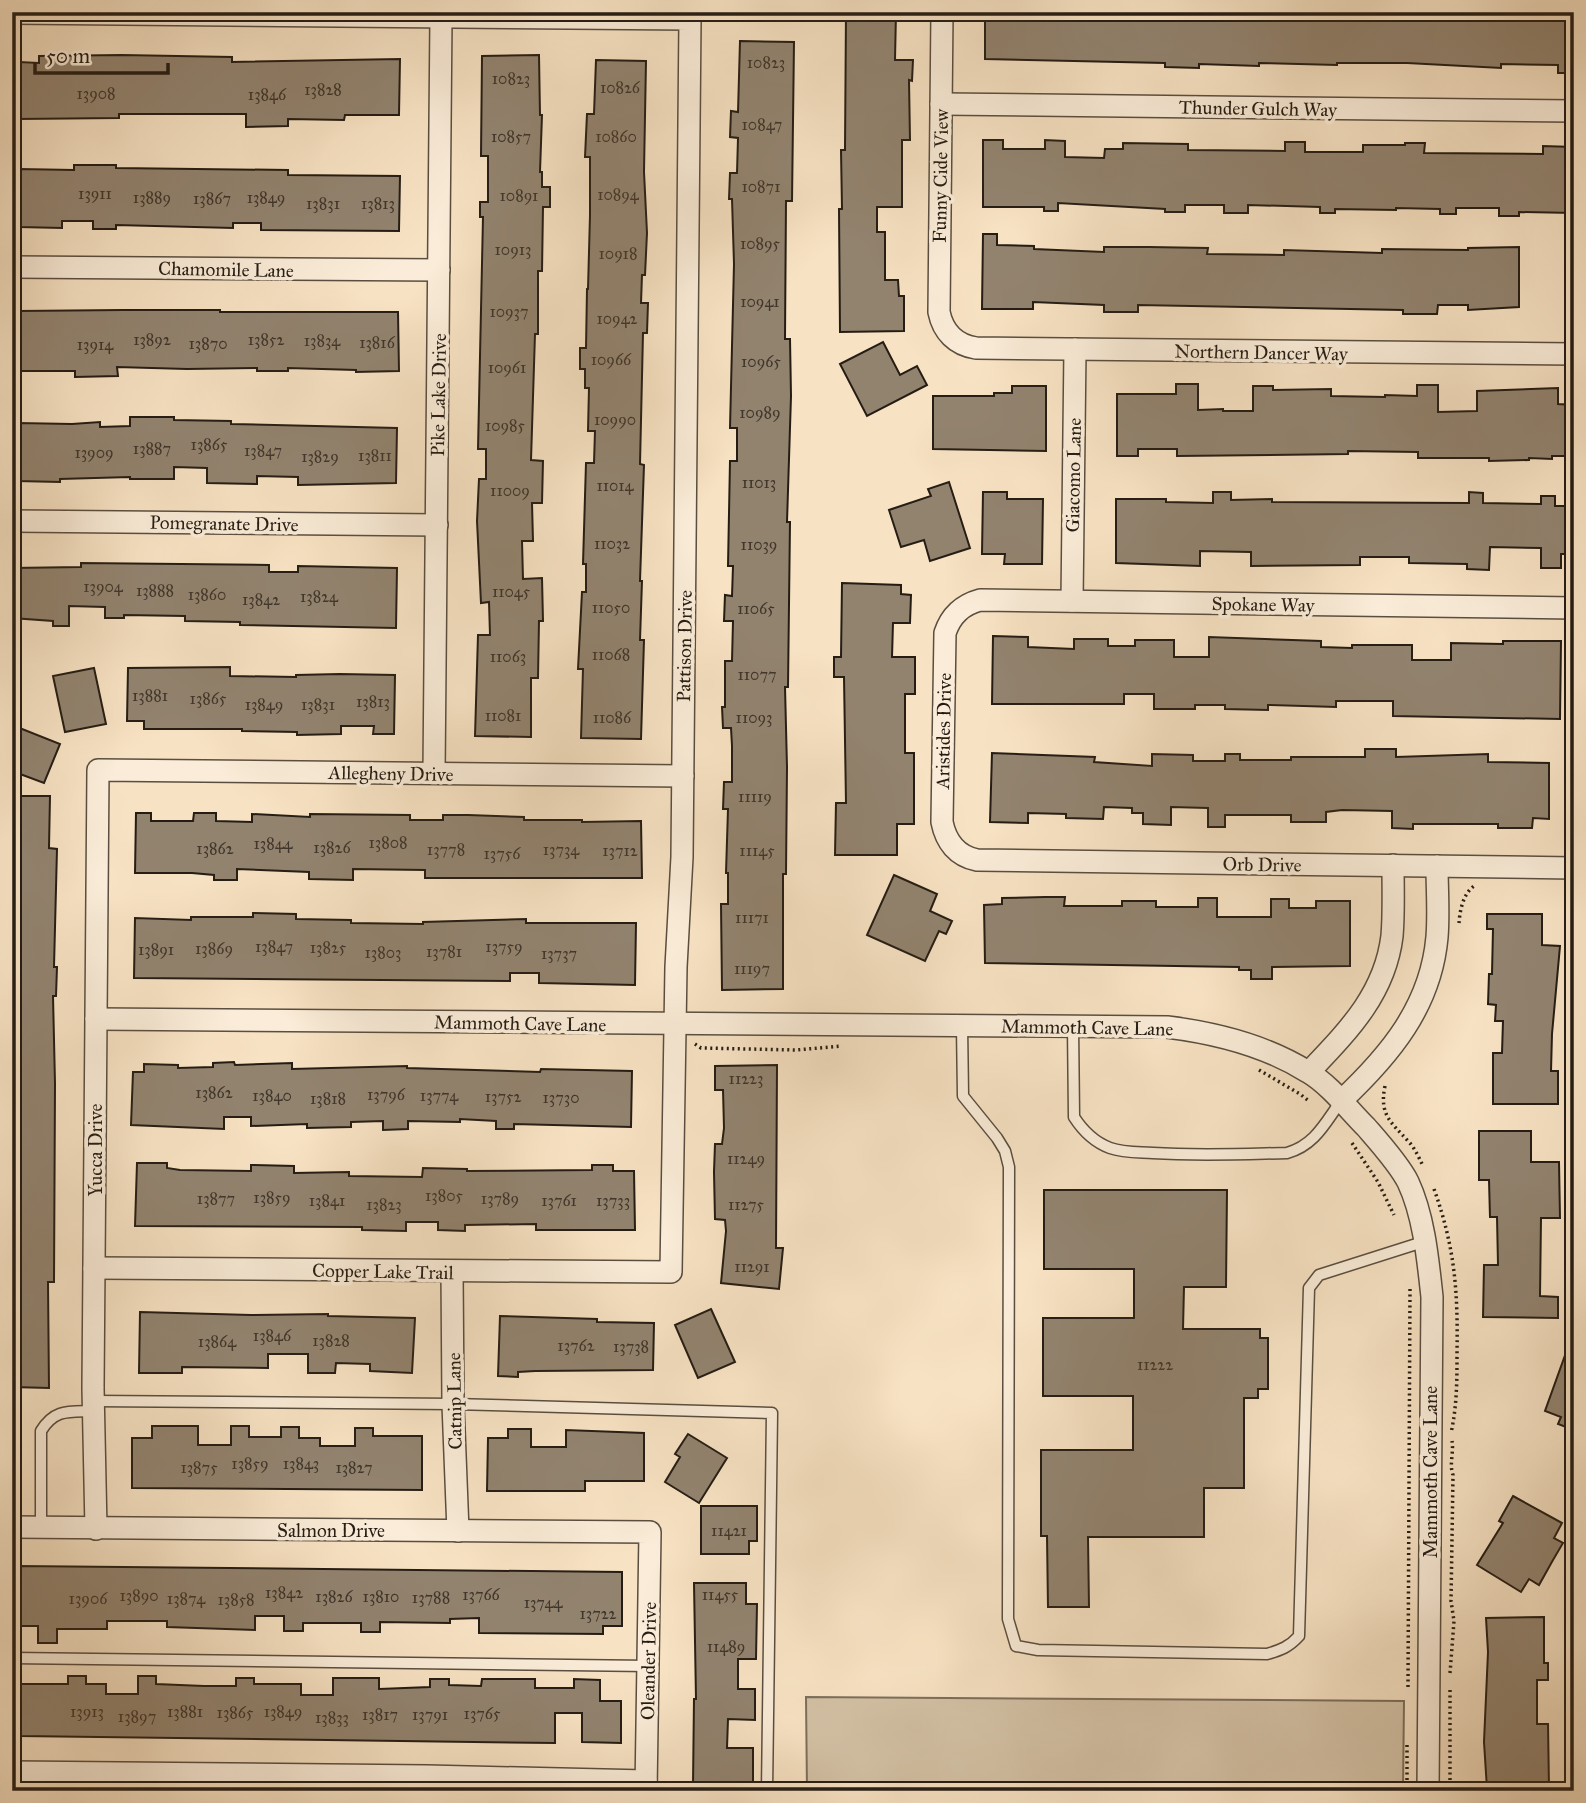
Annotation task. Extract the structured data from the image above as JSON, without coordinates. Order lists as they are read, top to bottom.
{
  "streets": {
    "street": [
      "Thunder Gulch Way",
      "Funny Cide View",
      "Chamomile Lane",
      "Northern Dancer Way",
      "Pike Lake Drive",
      "Giacomo Lane",
      "Pomegranate Drive",
      "Spokane Way",
      "Pattison Drive",
      "Aristides Drive",
      "Allegheny Drive",
      "Orb Drive",
      "Mammoth Cave Lane",
      "Yucca Drive",
      "Copper Lake Trail",
      "Catnip Lane",
      "Salmon Drive",
      "Oleander Drive"
    ]
  },
  "crossings": [
    ["Thunder Gulch Way", "Funny Cide View"],
    ["Funny Cide View", "Northern Dancer Way"],
    ["Chamomile Lane", "Pike Lake Drive"],
    ["Northern Dancer Way", "Giacomo Lane"],
    ["Pike Lake Drive", "Pomegranate Drive"],
    ["Pike Lake Drive", "Allegheny Drive"],
    ["Giacomo Lane", "Spokane Way"],
    ["Spokane Way", "Aristides Drive"],
    ["Pattison Drive", "Allegheny Drive"],
    ["Pattison Drive", "Mammoth Cave Lane"],
    ["Pattison Drive", "Copper Lake Trail"],
    ["Aristides Drive", "Orb Drive"],
    ["Allegheny Drive", "Yucca Drive"],
    ["Mammoth Cave Lane", "Yucca Drive"],
    ["Yucca Drive", "Copper Lake Trail"],
    ["Yucca Drive", "Salmon Drive"],
    ["Copper Lake Trail", "Catnip Lane"],
    ["Catnip Lane", "Salmon Drive"],
    ["Salmon Drive", "Oleander Drive"]
  ],
  "house_numbers": [
    "10823",
    "10823",
    "10826",
    "13828",
    "13908",
    "13846",
    "10847",
    "10857",
    "10860",
    "10871",
    "13911",
    "10894",
    "10891",
    "13889",
    "13849",
    "13867",
    "13831",
    "13813",
    "10895",
    "10913",
    "10918",
    "10941",
    "10937",
    "10942",
    "13892",
    "13852",
    "13834",
    "13816",
    "13870",
    "13914",
    "10966",
    "10965",
    "10961",
    "10989",
    "10990",
    "10985",
    "13865",
    "13887",
    "13847",
    "13909",
    "13811",
    "13829",
    "11013",
    "11014",
    "11009",
    "11032",
    "11039",
    "13904",
    "13888",
    "11045",
    "13860",
    "13824",
    "13842",
    "11050",
    "11065",
    "11068",
    "11063",
    "11077",
    "13881",
    "13865",
    "13813",
    "13849",
    "13831",
    "11081",
    "11086",
    "11093",
    "11119",
    "13808",
    "13844",
    "13826",
    "13862",
    "13778",
    "13734",
    "13712",
    "11145",
    "13756",
    "11171",
    "13847",
    "13759",
    "13825",
    "13869",
    "13891",
    "13781",
    "13803",
    "13737",
    "11197",
    "11223",
    "13862",
    "13796",
    "13840",
    "13774",
    "13752",
    "13730",
    "13818",
    "11249",
    "13805",
    "13859",
    "13877",
    "13789",
    "13841",
    "13761",
    "13733",
    "13823",
    "11275",
    "11291",
    "13846",
    "13828",
    "13864",
    "13762",
    "13738",
    "11222",
    "13859",
    "13843",
    "13875",
    "13827",
    "11421",
    "13842",
    "13766",
    "11455",
    "13890",
    "13826",
    "13810",
    "13788",
    "13906",
    "13874",
    "13858",
    "13744",
    "13722",
    "11489",
    "13913",
    "13881",
    "13849",
    "13865",
    "13765",
    "13817",
    "13791",
    "13897",
    "13833"
  ],
  "scale_bar": "50 m"
}
